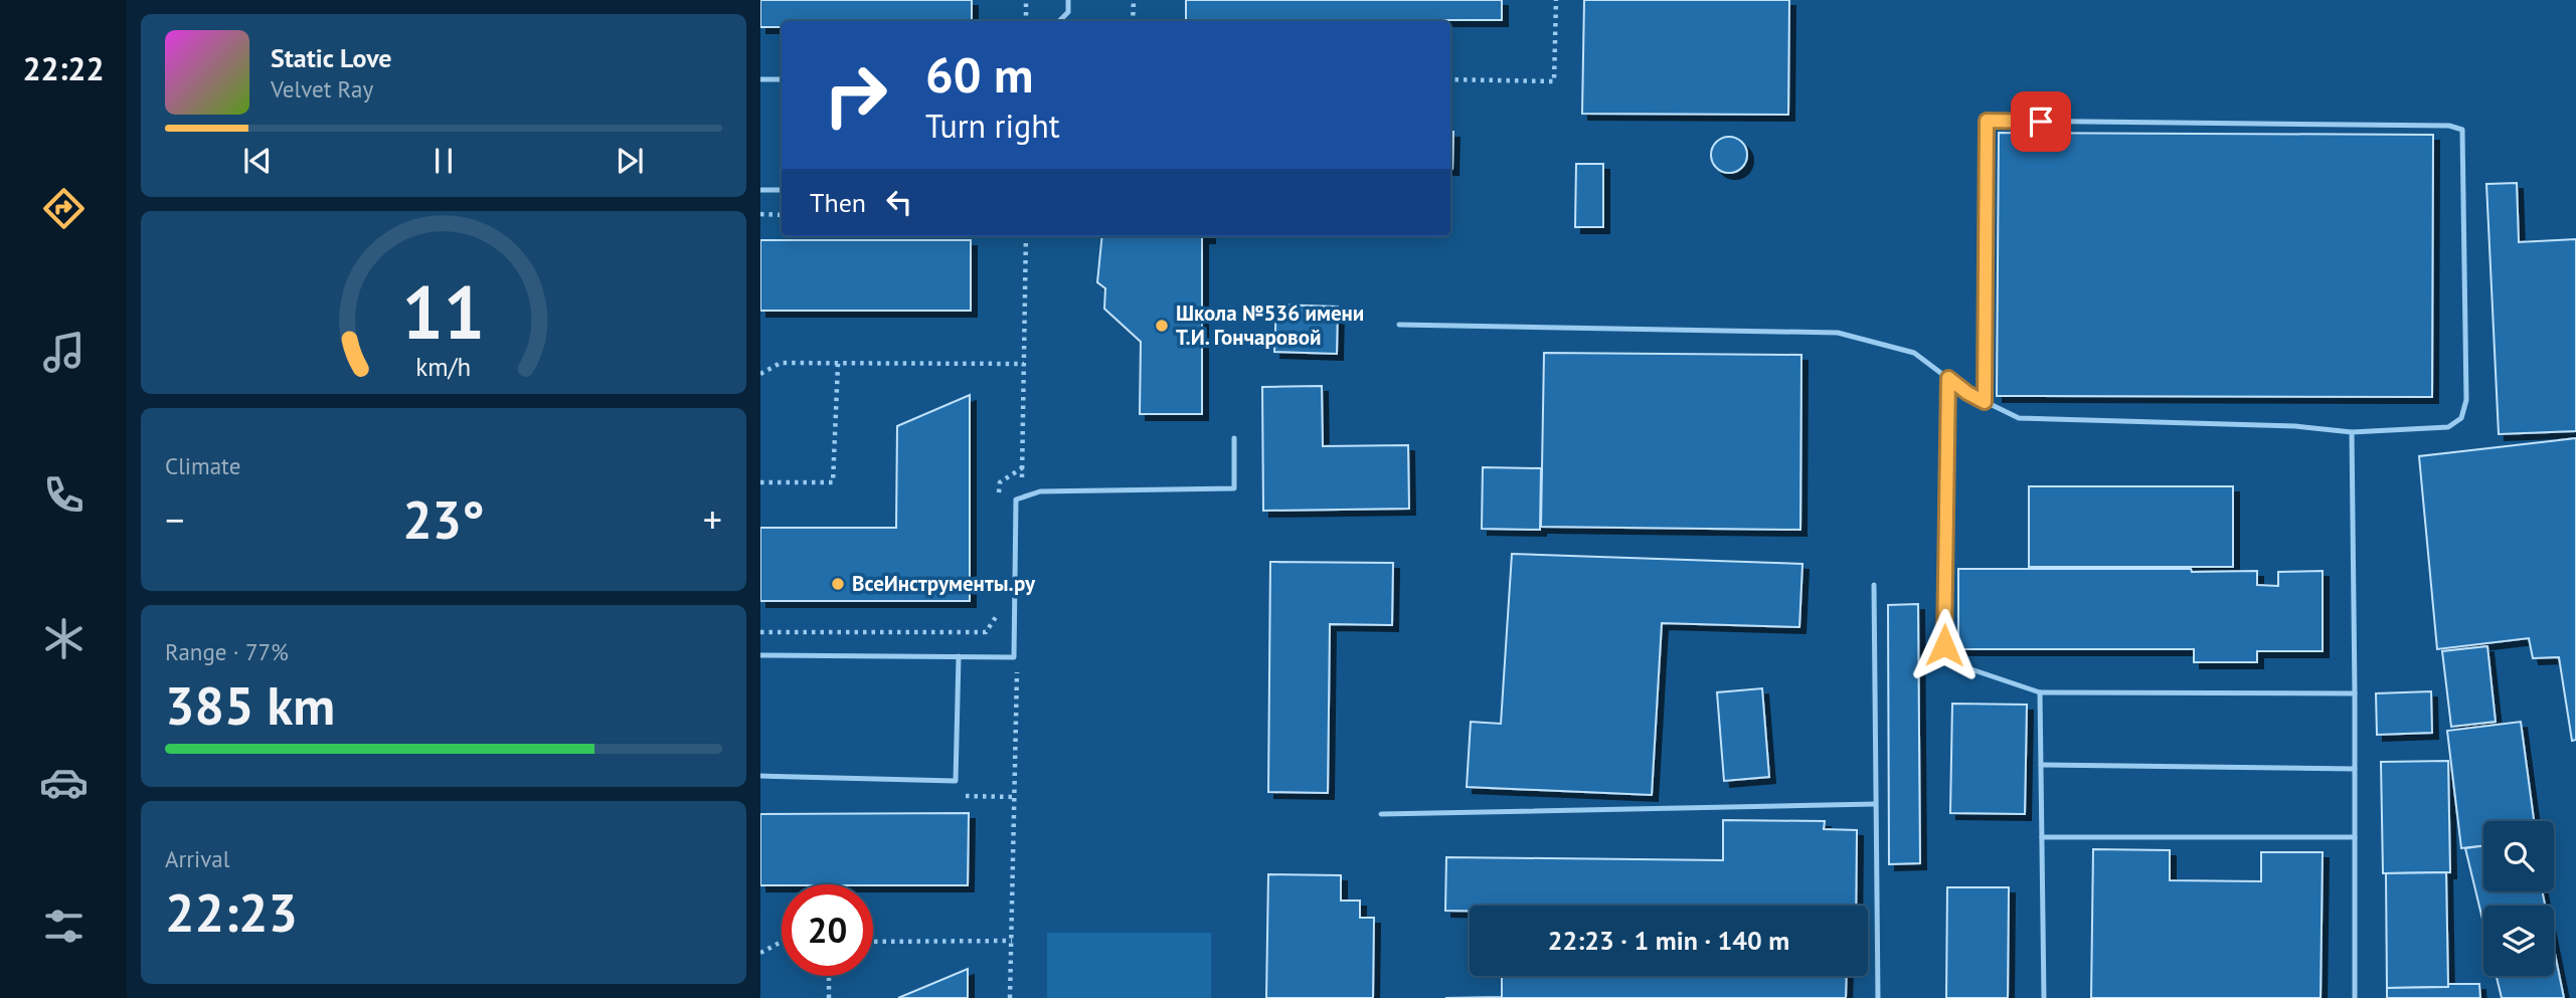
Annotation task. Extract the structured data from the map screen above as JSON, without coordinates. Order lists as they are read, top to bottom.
{
  "places": ["Школа №536 имени Т.И. Гончаровой", "ВсеИнструменты.ру"],
  "page": {
    "tabs": "22:22",
    "turn": ["60 m", "Turn right"],
    "song": ["Static Love", "Velvet Ray"],
    "then": "Then",
    "tile": [
      "Climate",
      ["Range · 77%", "385 km"],
      ["Arrival", "22:23"]
    ],
    "heat": ["−", "23°", "+"],
    "limit": "20",
    "trip": "22:23 · 1 min · 140 m",
    "gauge": ["11", "km/h"]
  }
}
